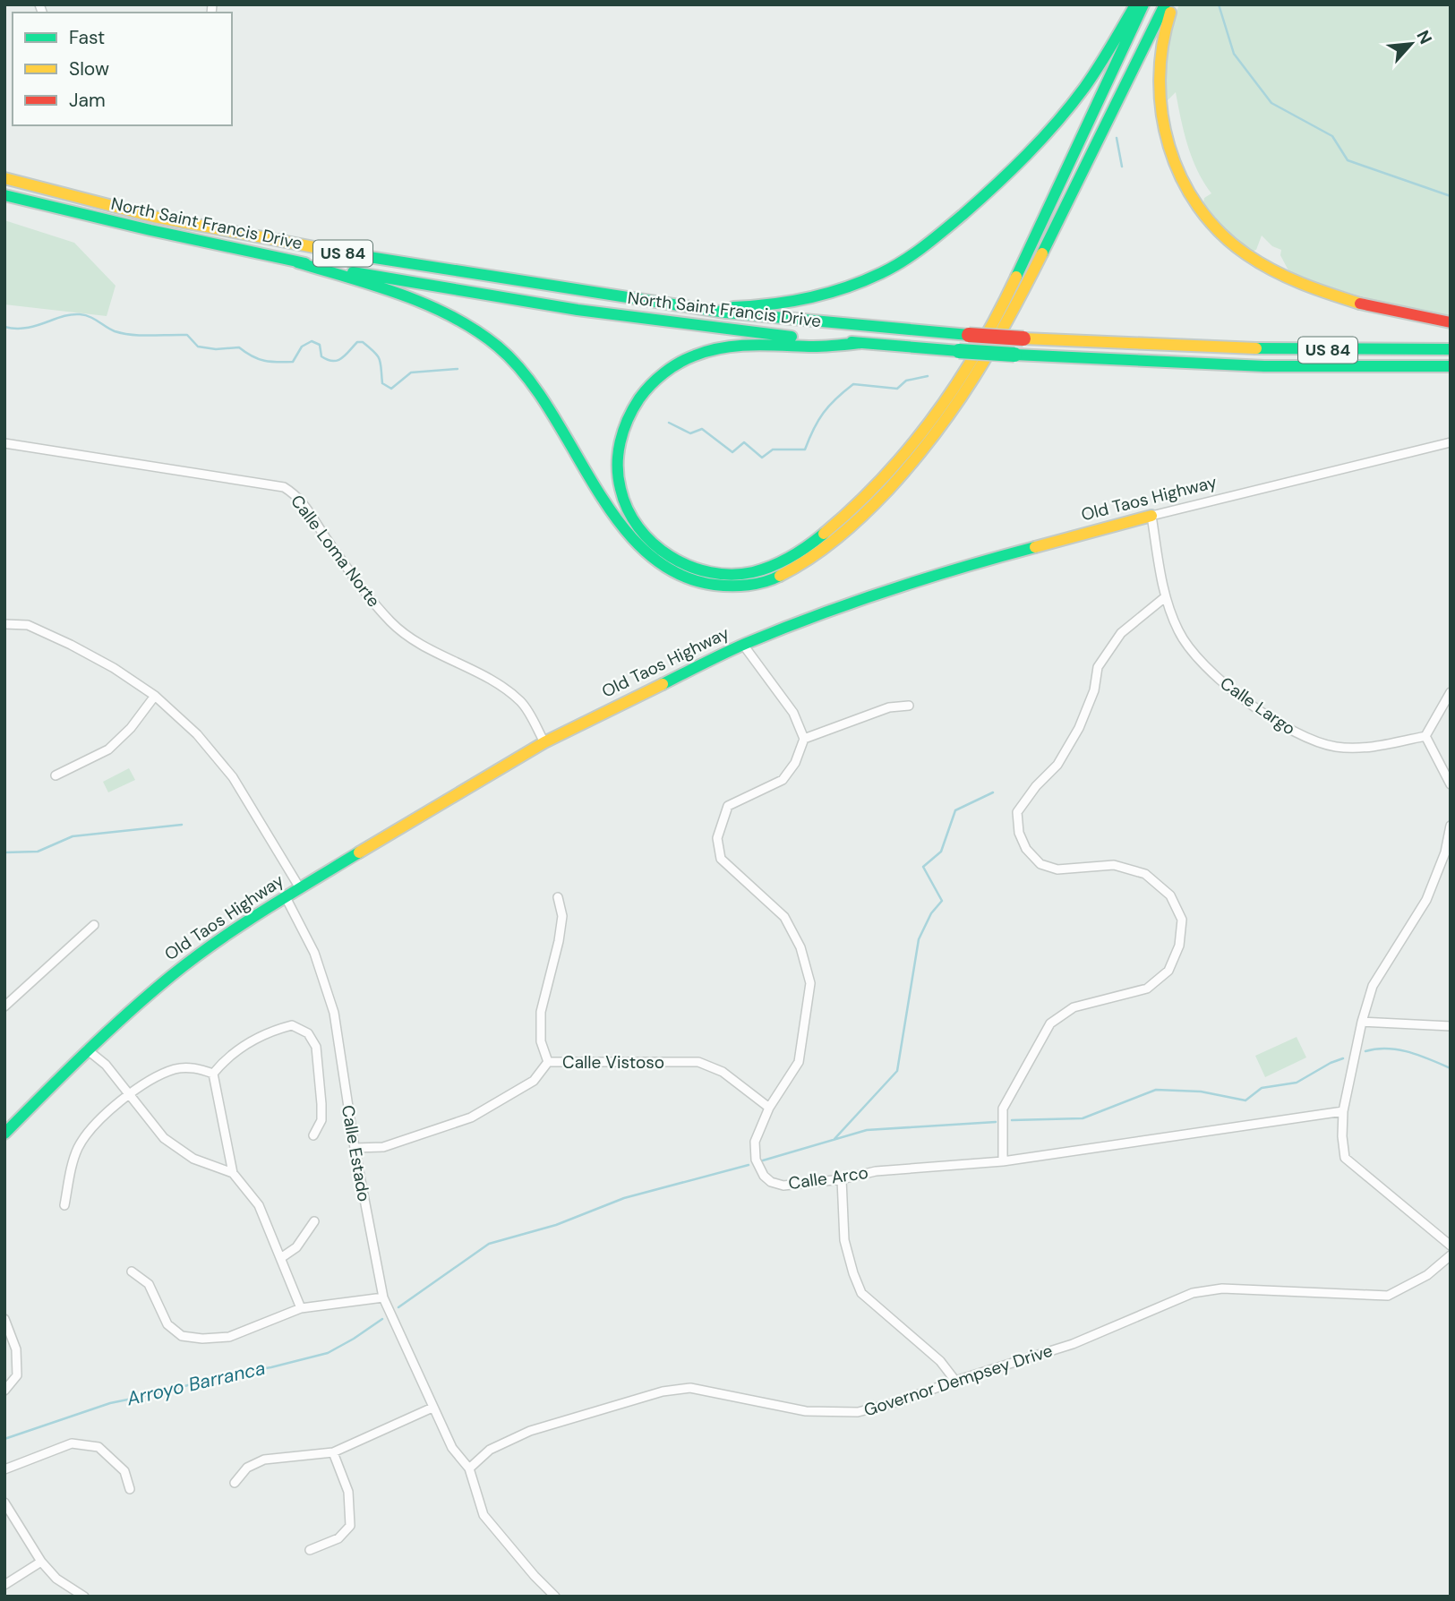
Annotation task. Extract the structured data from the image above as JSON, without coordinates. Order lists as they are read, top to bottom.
{
  "streets": {
    "main road": ["North Saint Francis Drive", "US 84", "Old Taos Highway"],
    "street": [
      "Calle Loma Norte",
      "Calle Largo",
      "Calle Vistoso",
      "Calle Estado",
      "Calle Arco",
      "Governor Dempsey Drive"
    ]
  },
  "crossings": [
    ["Old Taos Highway", "Calle Loma Norte"],
    ["Old Taos Highway", "Calle Largo"],
    ["Old Taos Highway", "Calle Estado"],
    ["Calle Vistoso", "Calle Estado"],
    ["Calle Vistoso", "Calle Arco"],
    ["Calle Estado", "Governor Dempsey Drive"]
  ],
  "water": ["Arroyo Barranca"],
  "legend": ["Fast", "Slow", "Jam"],
  "north": "top right"
}
